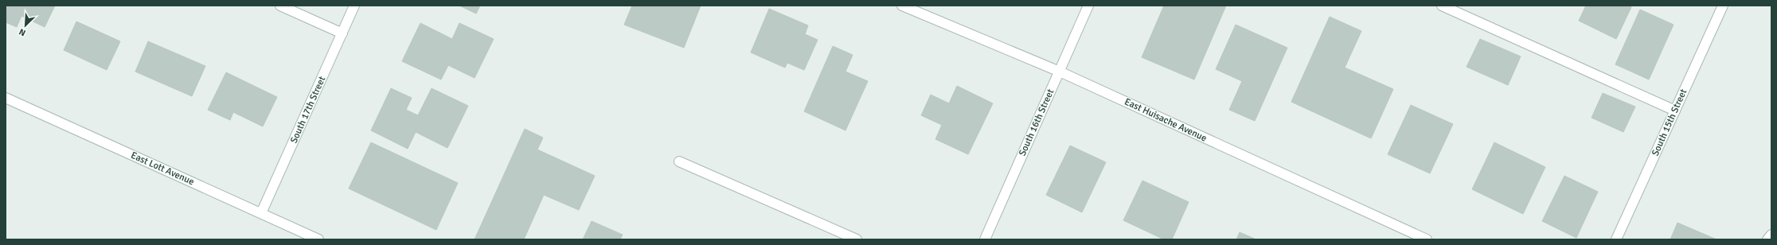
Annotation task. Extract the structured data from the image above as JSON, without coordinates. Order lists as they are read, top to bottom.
{
  "streets": {
    "street": [
      "South 17th Street",
      "East Huisache Avenue",
      "South 16th Street",
      "South 15th Street",
      "East Lott Avenue"
    ]
  },
  "crossings": [
    ["South 17th Street", "East Lott Avenue"],
    ["East Huisache Avenue", "South 16th Street"]
  ],
  "north": "bottom left"
}
